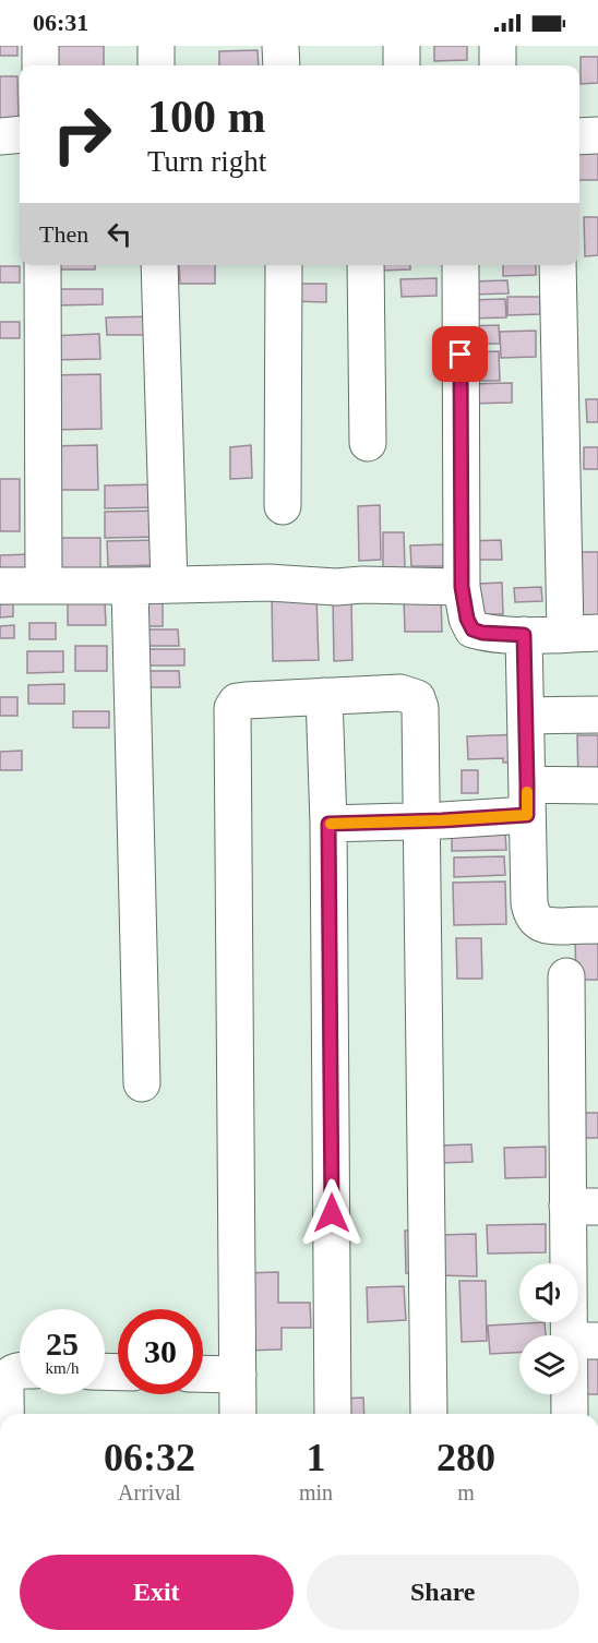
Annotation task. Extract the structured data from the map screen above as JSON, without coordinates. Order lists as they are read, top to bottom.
{
  "page": {
    "status": "06:31",
    "turn": ["100 m", "Turn right"],
    "then": "Then",
    "speed": "25 km/h",
    "limit": "30",
    "eta": [
      "06:32",
      "Arrival",
      "1",
      "min",
      "280",
      "m"
    ],
    "buttons": ["Exit", "Share"]
  }
}
